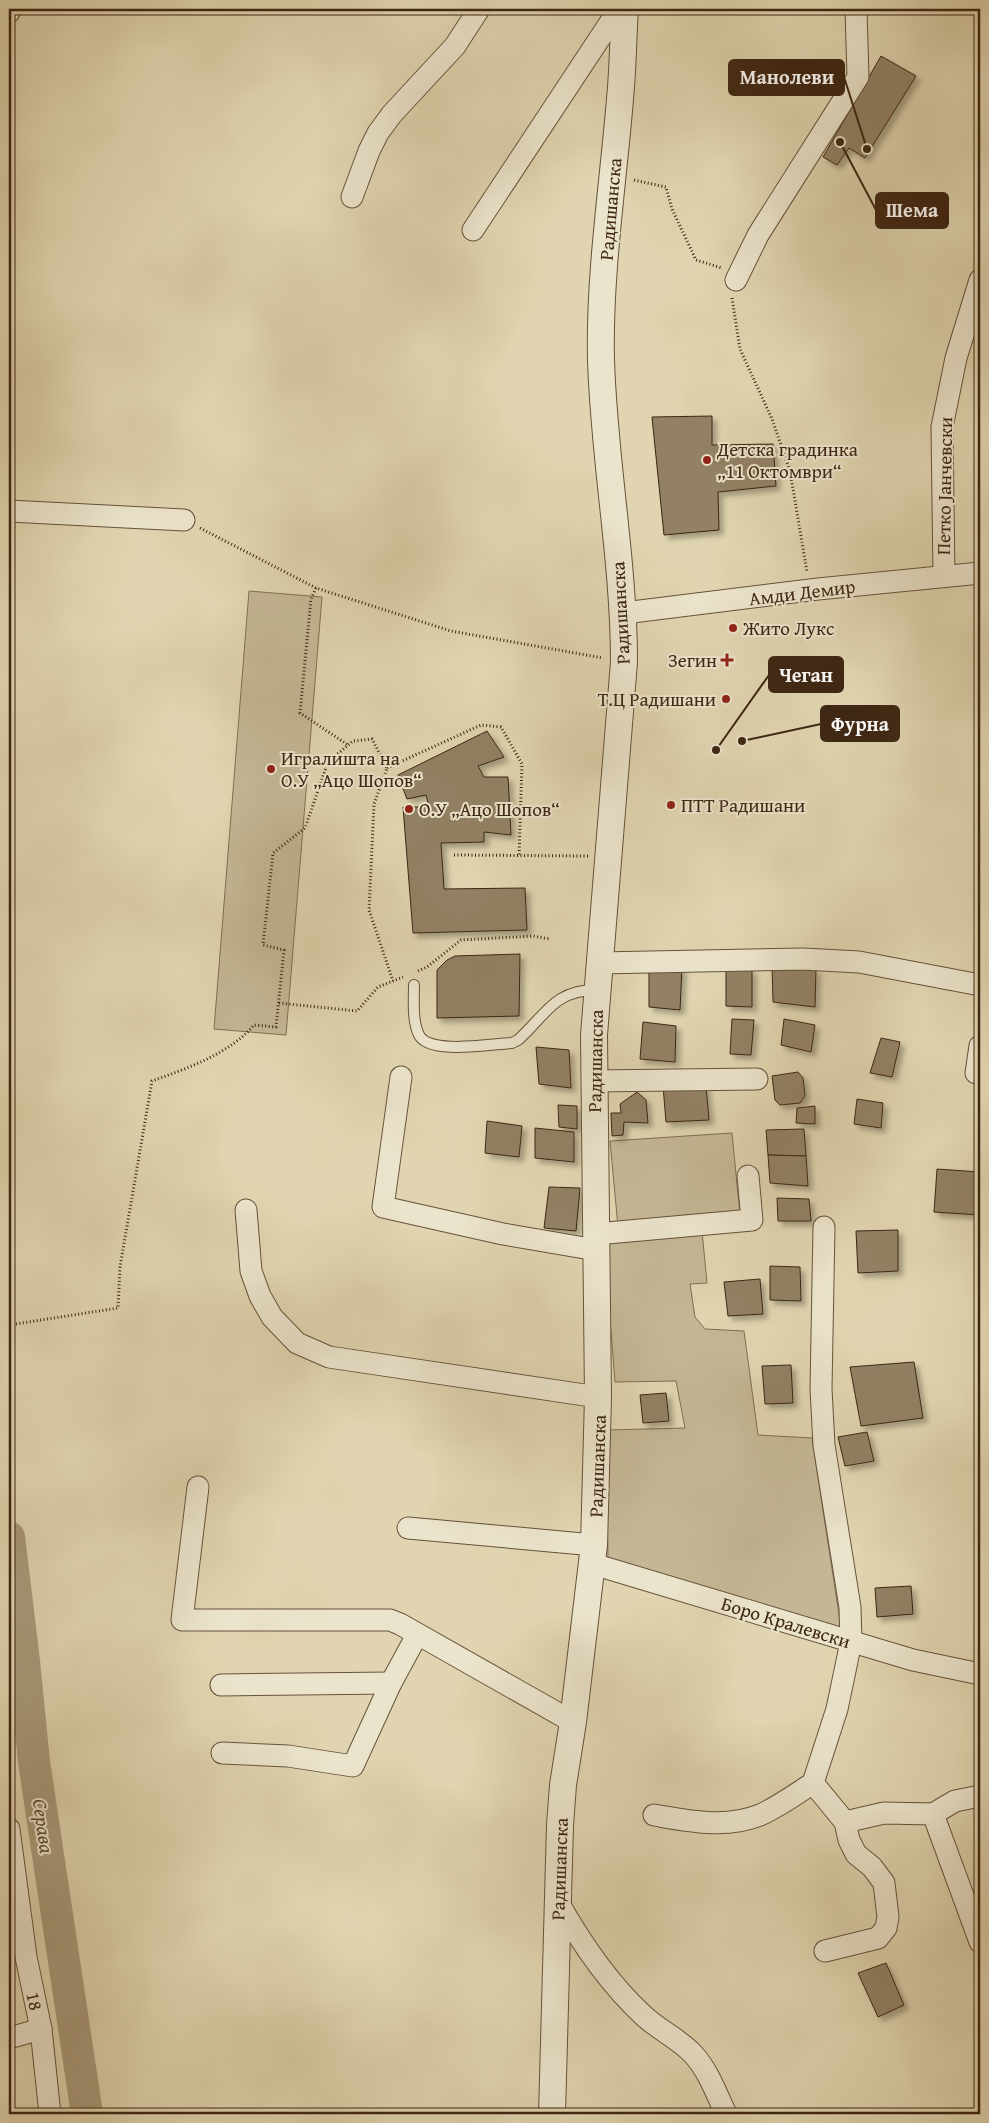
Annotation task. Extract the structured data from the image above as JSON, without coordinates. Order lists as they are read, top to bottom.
{
  "streets": {
    "street": [
      "Радишанска",
      "Петко Јанчевски",
      "Амди Демир",
      "Боро Кралевски",
      "18"
    ]
  },
  "crossings": [
    ["Радишанска", "Амди Демир"],
    ["Радишанска", "Боро Кралевски"],
    ["Петко Јанчевски", "Амди Демир"]
  ],
  "water": ["Серава"],
  "places": {
    "other": [
      "Шема",
      "Манолеви",
      "Детска градинка „11 Октомври“",
      "Жито Лукс",
      "Т.Ц Радишани",
      "Фурна",
      "Чеган",
      "Игралишта на О.У „Ацо Шопов“",
      "ПТТ Радишани",
      "О.У „Ацо Шопов“"
    ],
    "health": ["Зегин"]
  }
}
